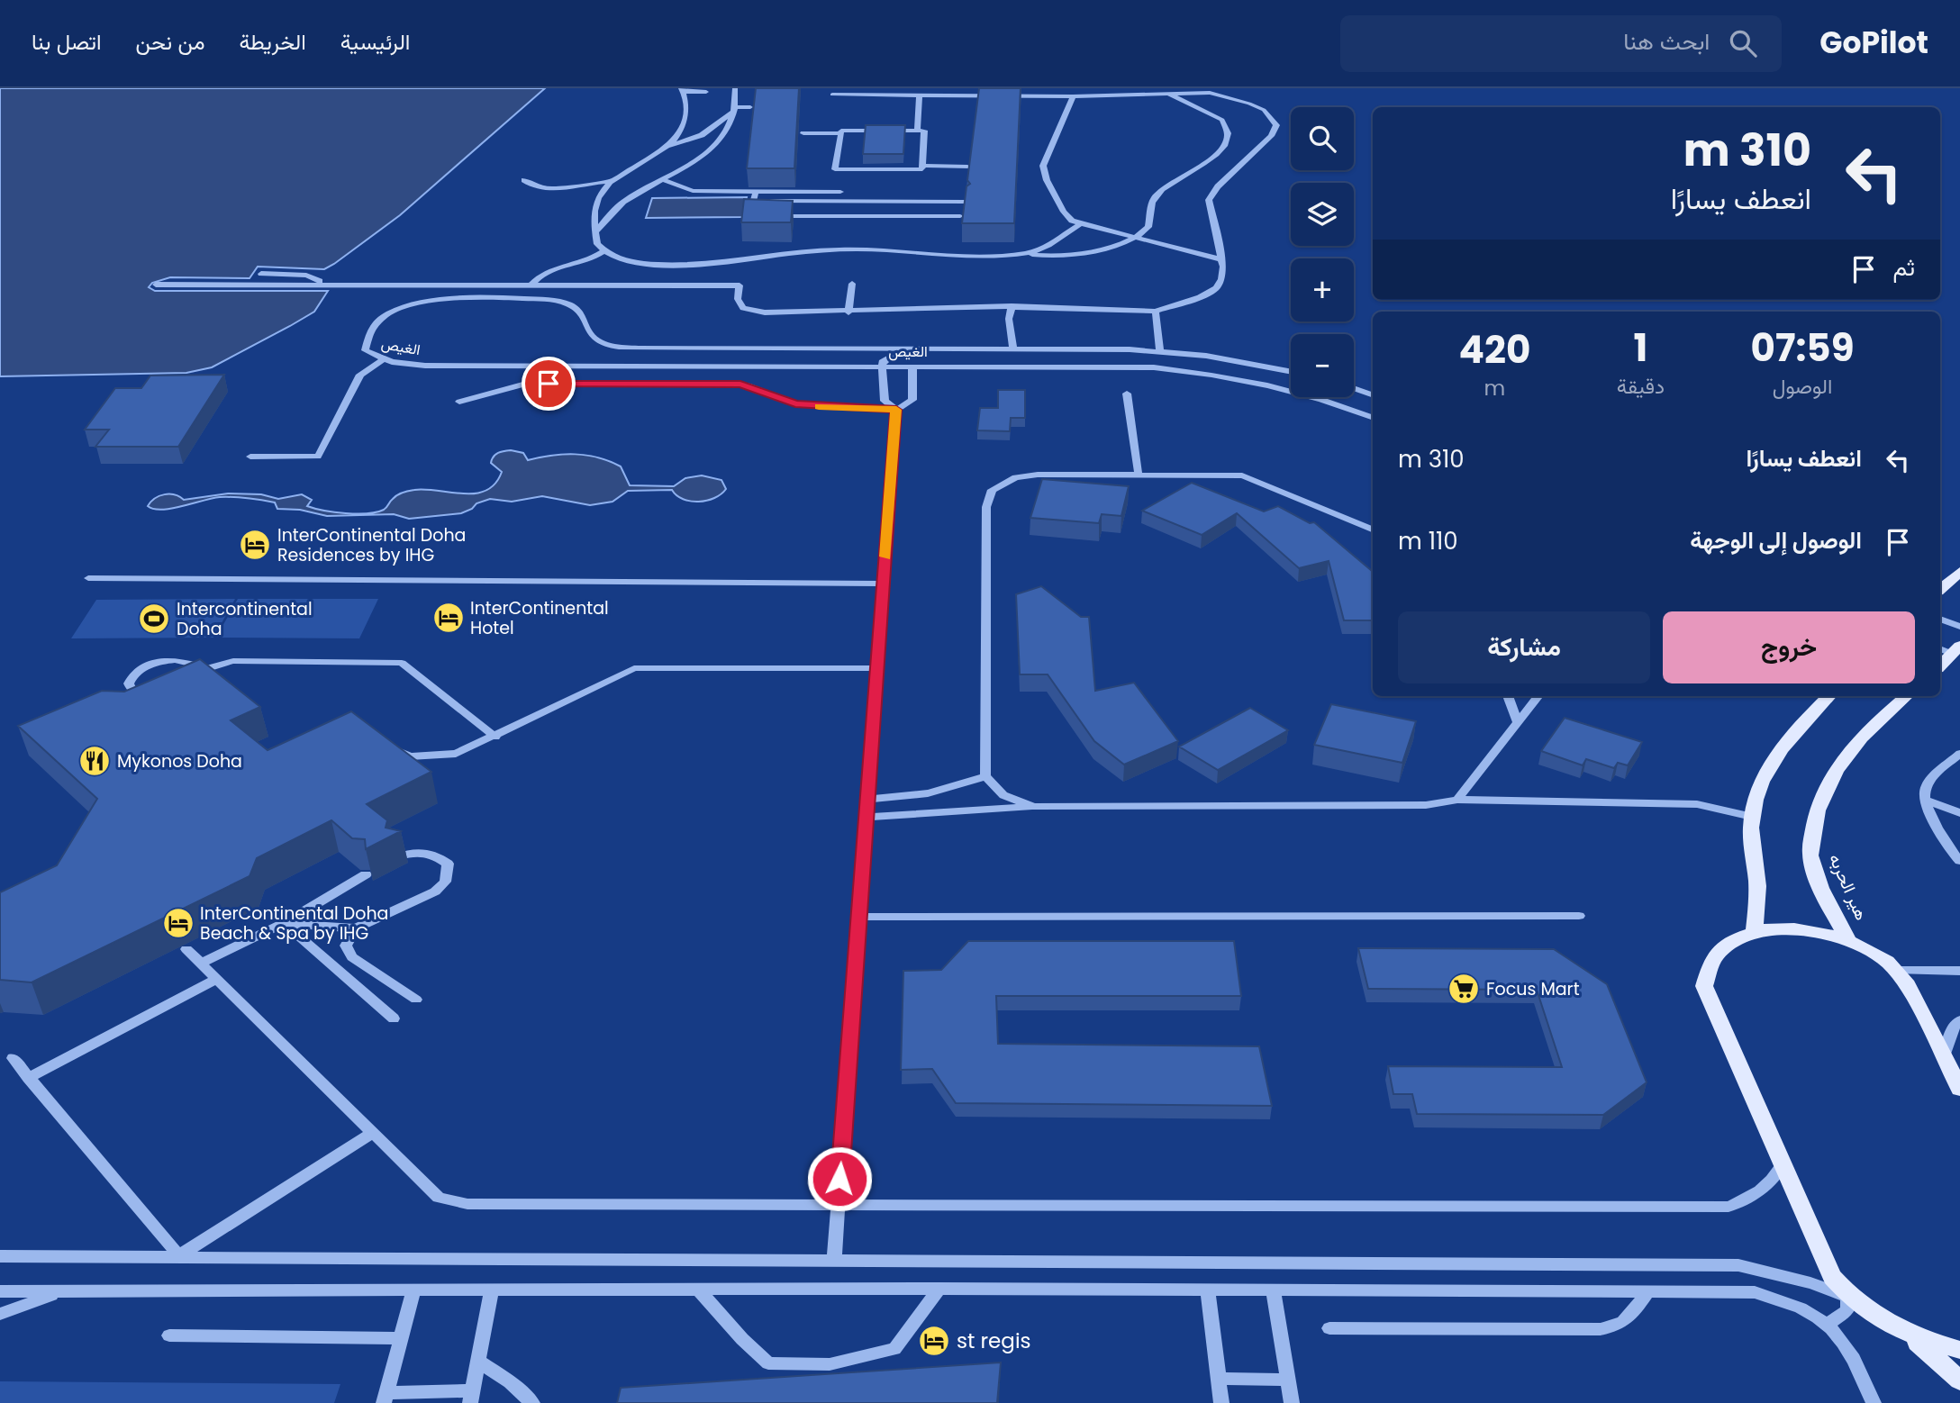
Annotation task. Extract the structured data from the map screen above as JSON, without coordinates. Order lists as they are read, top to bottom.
{
  "streets": {
    "main road": ["هير الحربه"],
    "street": ["الغيص"]
  },
  "places": {
    "hotel": [
      "InterContinental Doha Residences by IHG",
      "InterContinental Hotel",
      "InterContinental Doha Beach & Spa by IHG",
      "st regis"
    ],
    "sports": ["Intercontinental Doha"],
    "restaurant": ["Mykonos Doha"],
    "supermarket": ["Focus Mart"]
  },
  "page": {
    "header": "GoPilot",
    "search": "ابحث هنا",
    "nav": [
      "الرئيسية",
      "الخريطة",
      "من نحن",
      "اتصل بنا"
    ],
    "map_buttons": ["+", "−"],
    "turn": ["310 m", "انعطف يسارًا"],
    "then": "ثم",
    "eta": [
      "07:59",
      "الوصول",
      "1",
      "دقيقة",
      "420",
      "m"
    ],
    "list": [
      {
        "name": "انعطف يسارًا",
        "value": "310 m"
      },
      {
        "name": "الوصول إلى الوجهة",
        "value": "110 m"
      }
    ],
    "buttons": ["خروج", "مشاركة"]
  }
}
